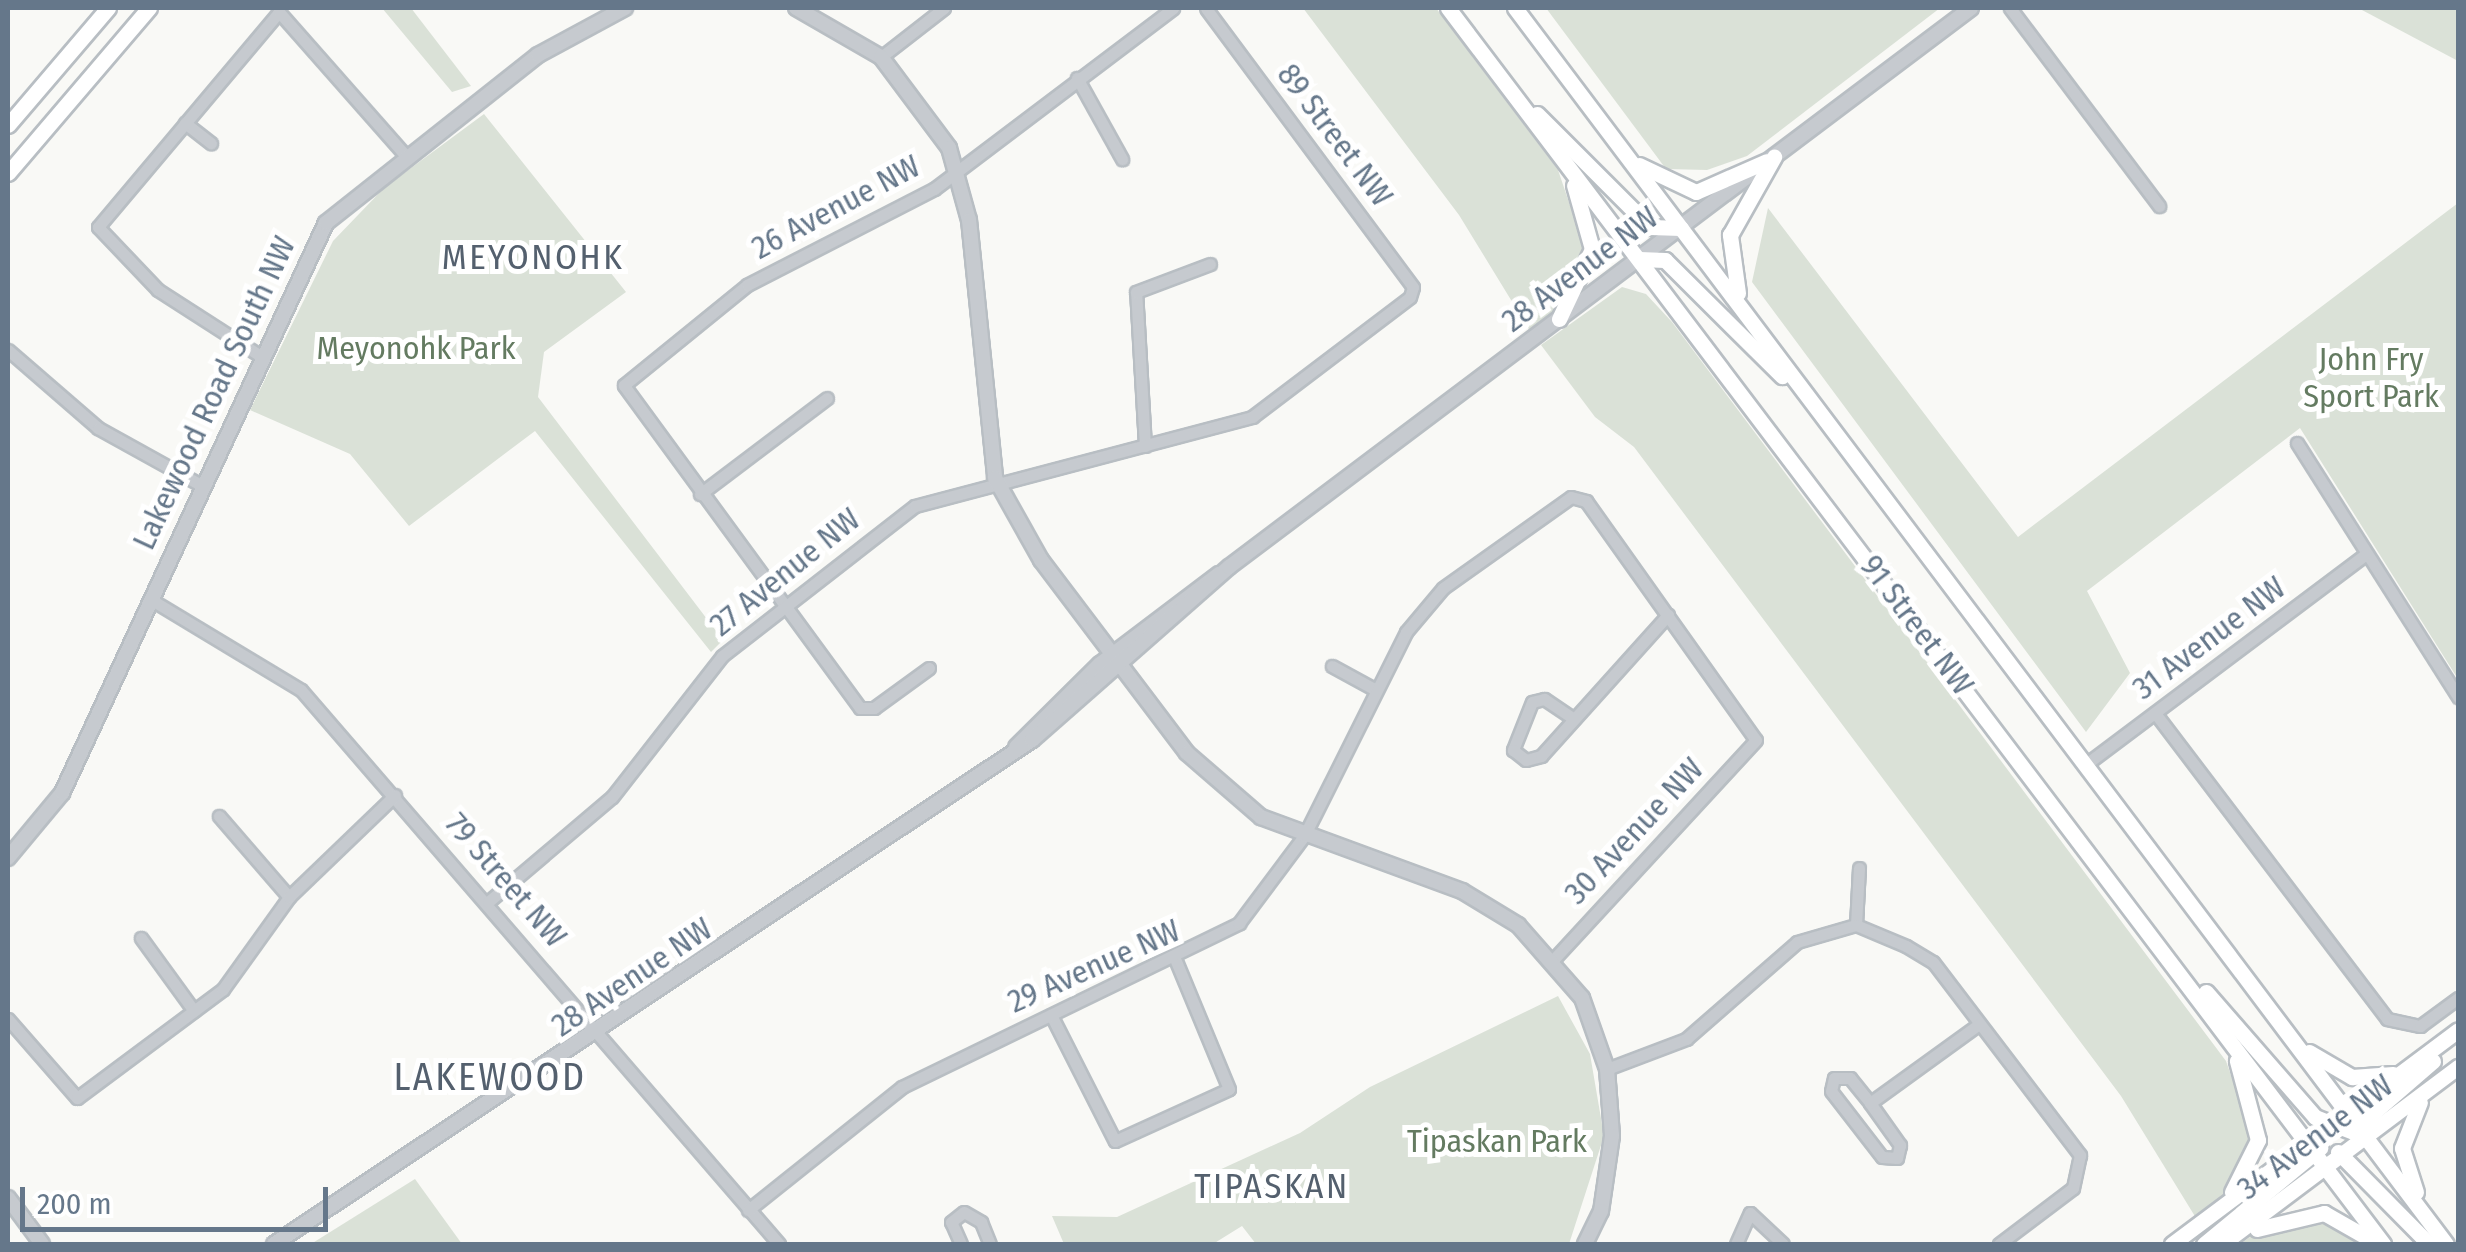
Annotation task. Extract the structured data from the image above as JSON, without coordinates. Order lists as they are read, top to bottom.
{
  "streets": {
    "main road": ["91 Street NW", "34 Avenue NW"],
    "street": [
      "89 Street NW",
      "26 Avenue NW",
      "28 Avenue NW",
      "Lakewood Road South NW",
      "27 Avenue NW",
      "31 Avenue NW",
      "30 Avenue NW",
      "79 Street NW",
      "29 Avenue NW"
    ]
  },
  "crossings": [
    ["89 Street NW", "27 Avenue NW"],
    ["28 Avenue NW", "91 Street NW"],
    ["28 Avenue NW", "79 Street NW"],
    ["Lakewood Road South NW", "79 Street NW"],
    ["27 Avenue NW", "79 Street NW"],
    ["91 Street NW", "31 Avenue NW"],
    ["91 Street NW", "34 Avenue NW"],
    ["31 Avenue NW", "34 Avenue NW"],
    ["30 Avenue NW", "29 Avenue NW"],
    ["79 Street NW", "29 Avenue NW"]
  ],
  "districts": ["MEYONOHK", "LAKEWOOD", "TIPASKAN"],
  "parks": ["Meyonohk Park", "John Fry Sport Park", "Tipaskan Park"],
  "scale_bar": "200 m"
}
